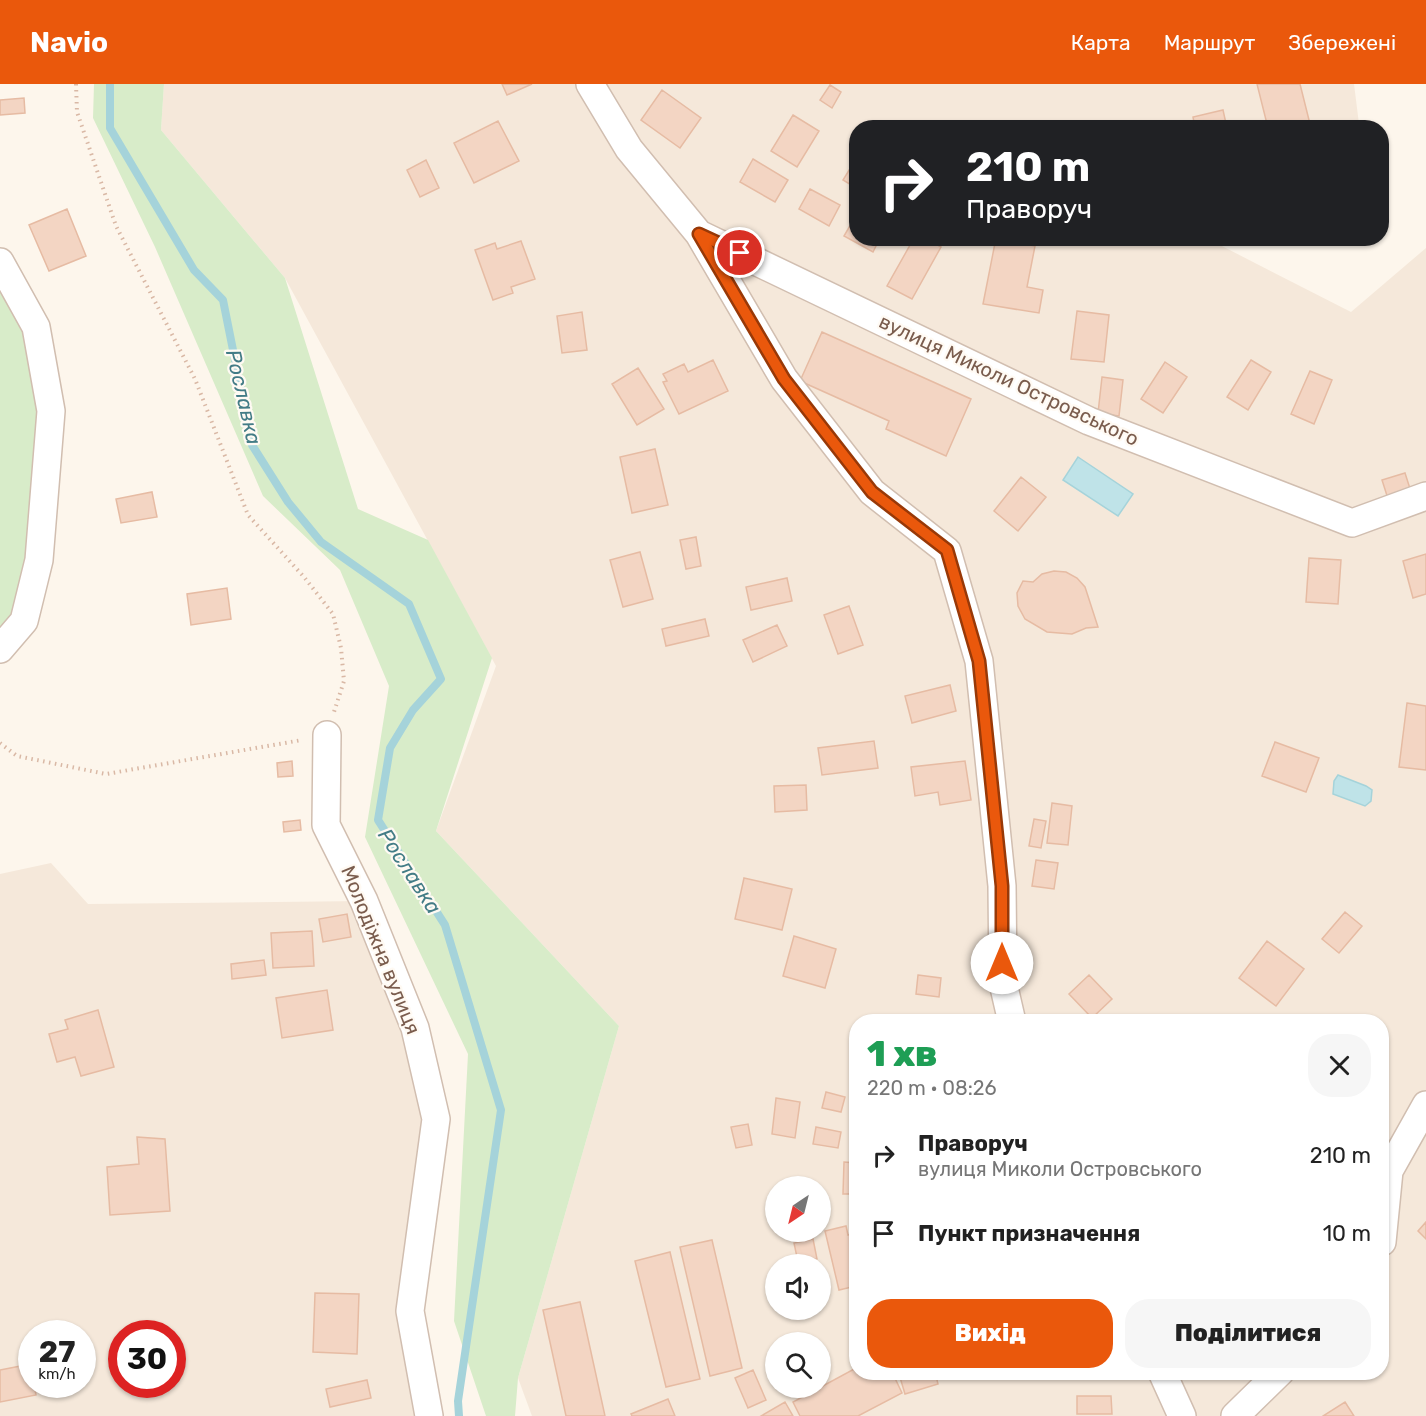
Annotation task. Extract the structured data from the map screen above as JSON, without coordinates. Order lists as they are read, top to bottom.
{
  "streets": {
    "street": ["вулиця Миколи Островського", "Молодіжна вулиця"]
  },
  "water": ["Рославка"],
  "north": "bottom left",
  "page": {
    "header": "Navio",
    "nav": ["Карта", "Маршрут", "Збережені"],
    "turn": ["210 m", "Праворуч"],
    "heading": ["1 хв", "220 m · 08:26"],
    "list": [
      {
        "name": "Праворуч",
        "note": "вулиця Миколи Островського",
        "value": "210 m"
      },
      {
        "name": "Пункт призначення",
        "value": "10 m"
      }
    ],
    "buttons": ["Вихід", "Поділитися"],
    "speed": "27 km/h",
    "limit": "30"
  }
}
